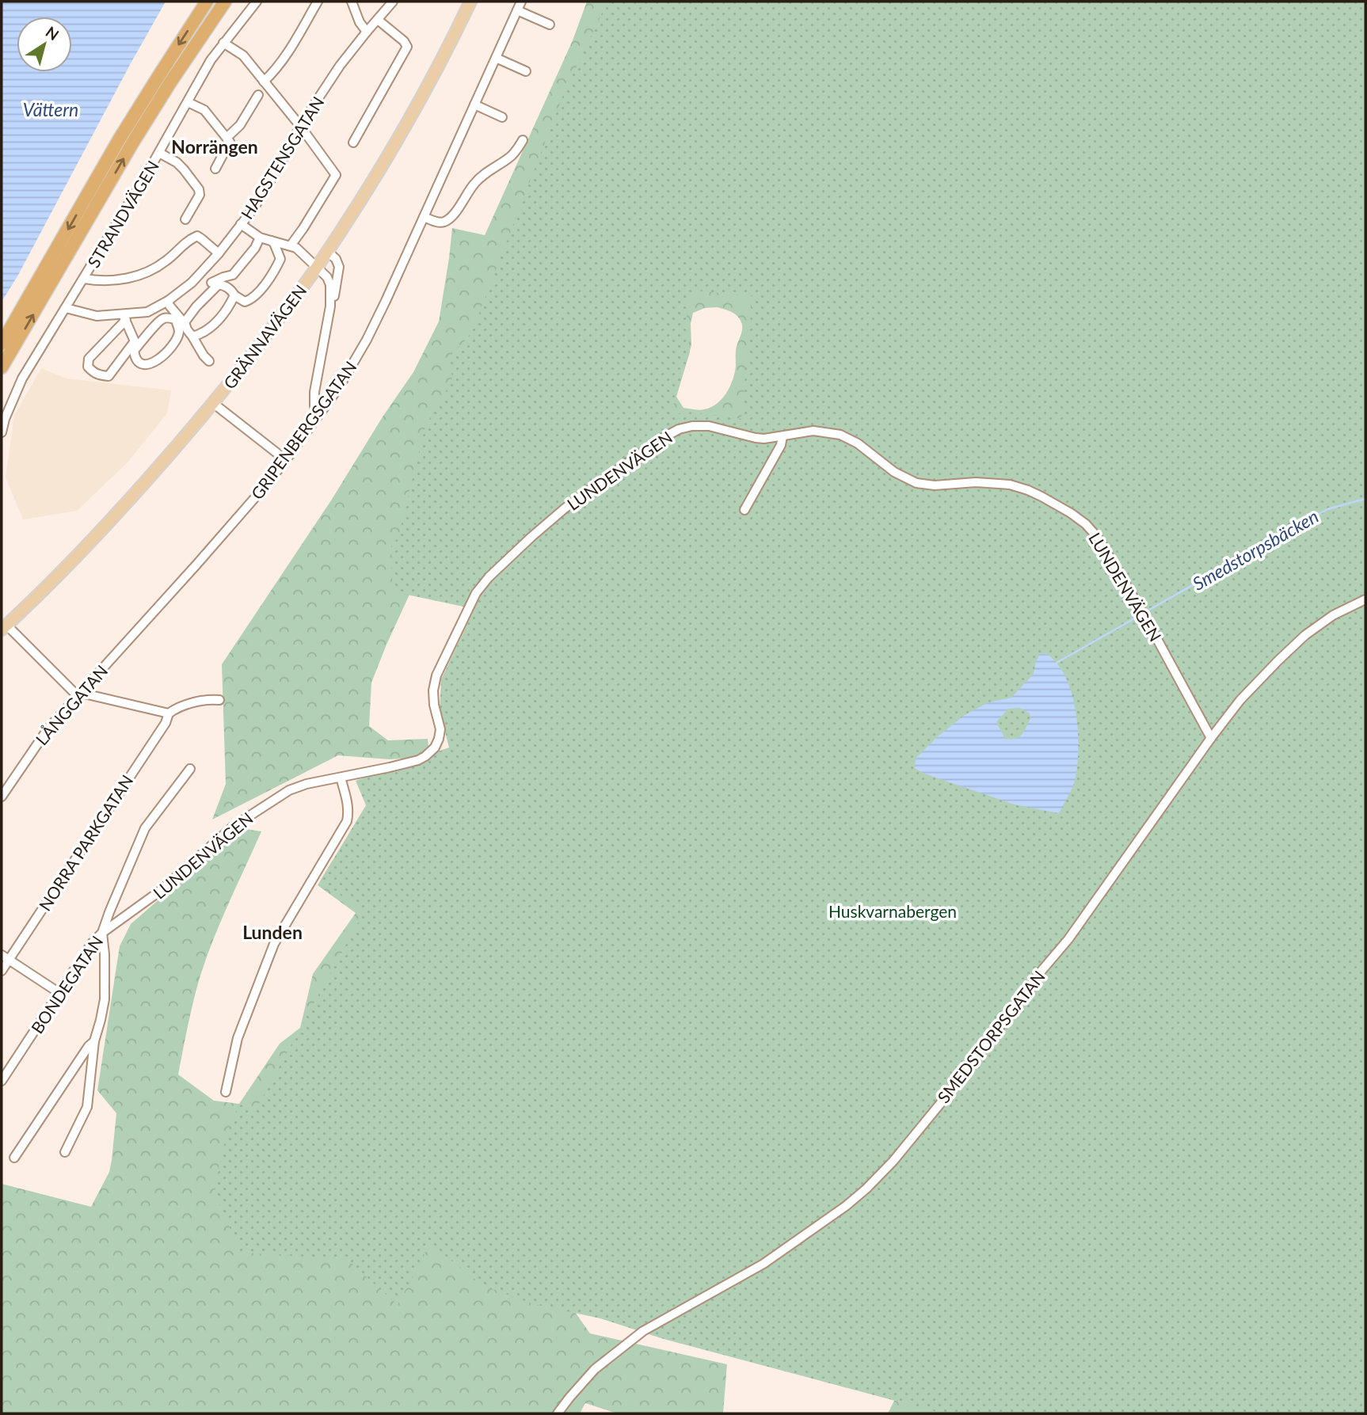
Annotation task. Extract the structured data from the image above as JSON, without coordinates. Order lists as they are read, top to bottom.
{
  "streets": {
    "main road": ["GRÄNNAVÄGEN"],
    "street": [
      "HAGSTENSGATAN",
      "STRANDVÄGEN",
      "GRIPENBERGSGATAN",
      "LUNDENVÄGEN",
      "LÅNGGATAN",
      "NORRA PARKGATAN",
      "BONDEGATAN",
      "SMEDSTORPSGATAN"
    ]
  },
  "crossings": [
    ["HAGSTENSGATAN", "STRANDVÄGEN"],
    ["GRIPENBERGSGATAN", "LÅNGGATAN"],
    ["LUNDENVÄGEN", "BONDEGATAN"],
    ["LUNDENVÄGEN", "SMEDSTORPSGATAN"]
  ],
  "districts": ["Norrängen", "Lunden"],
  "water": ["Vättern", "Smedstorpsbäcken"],
  "parks": ["Huskvarnabergen"],
  "north": "top right"
}
